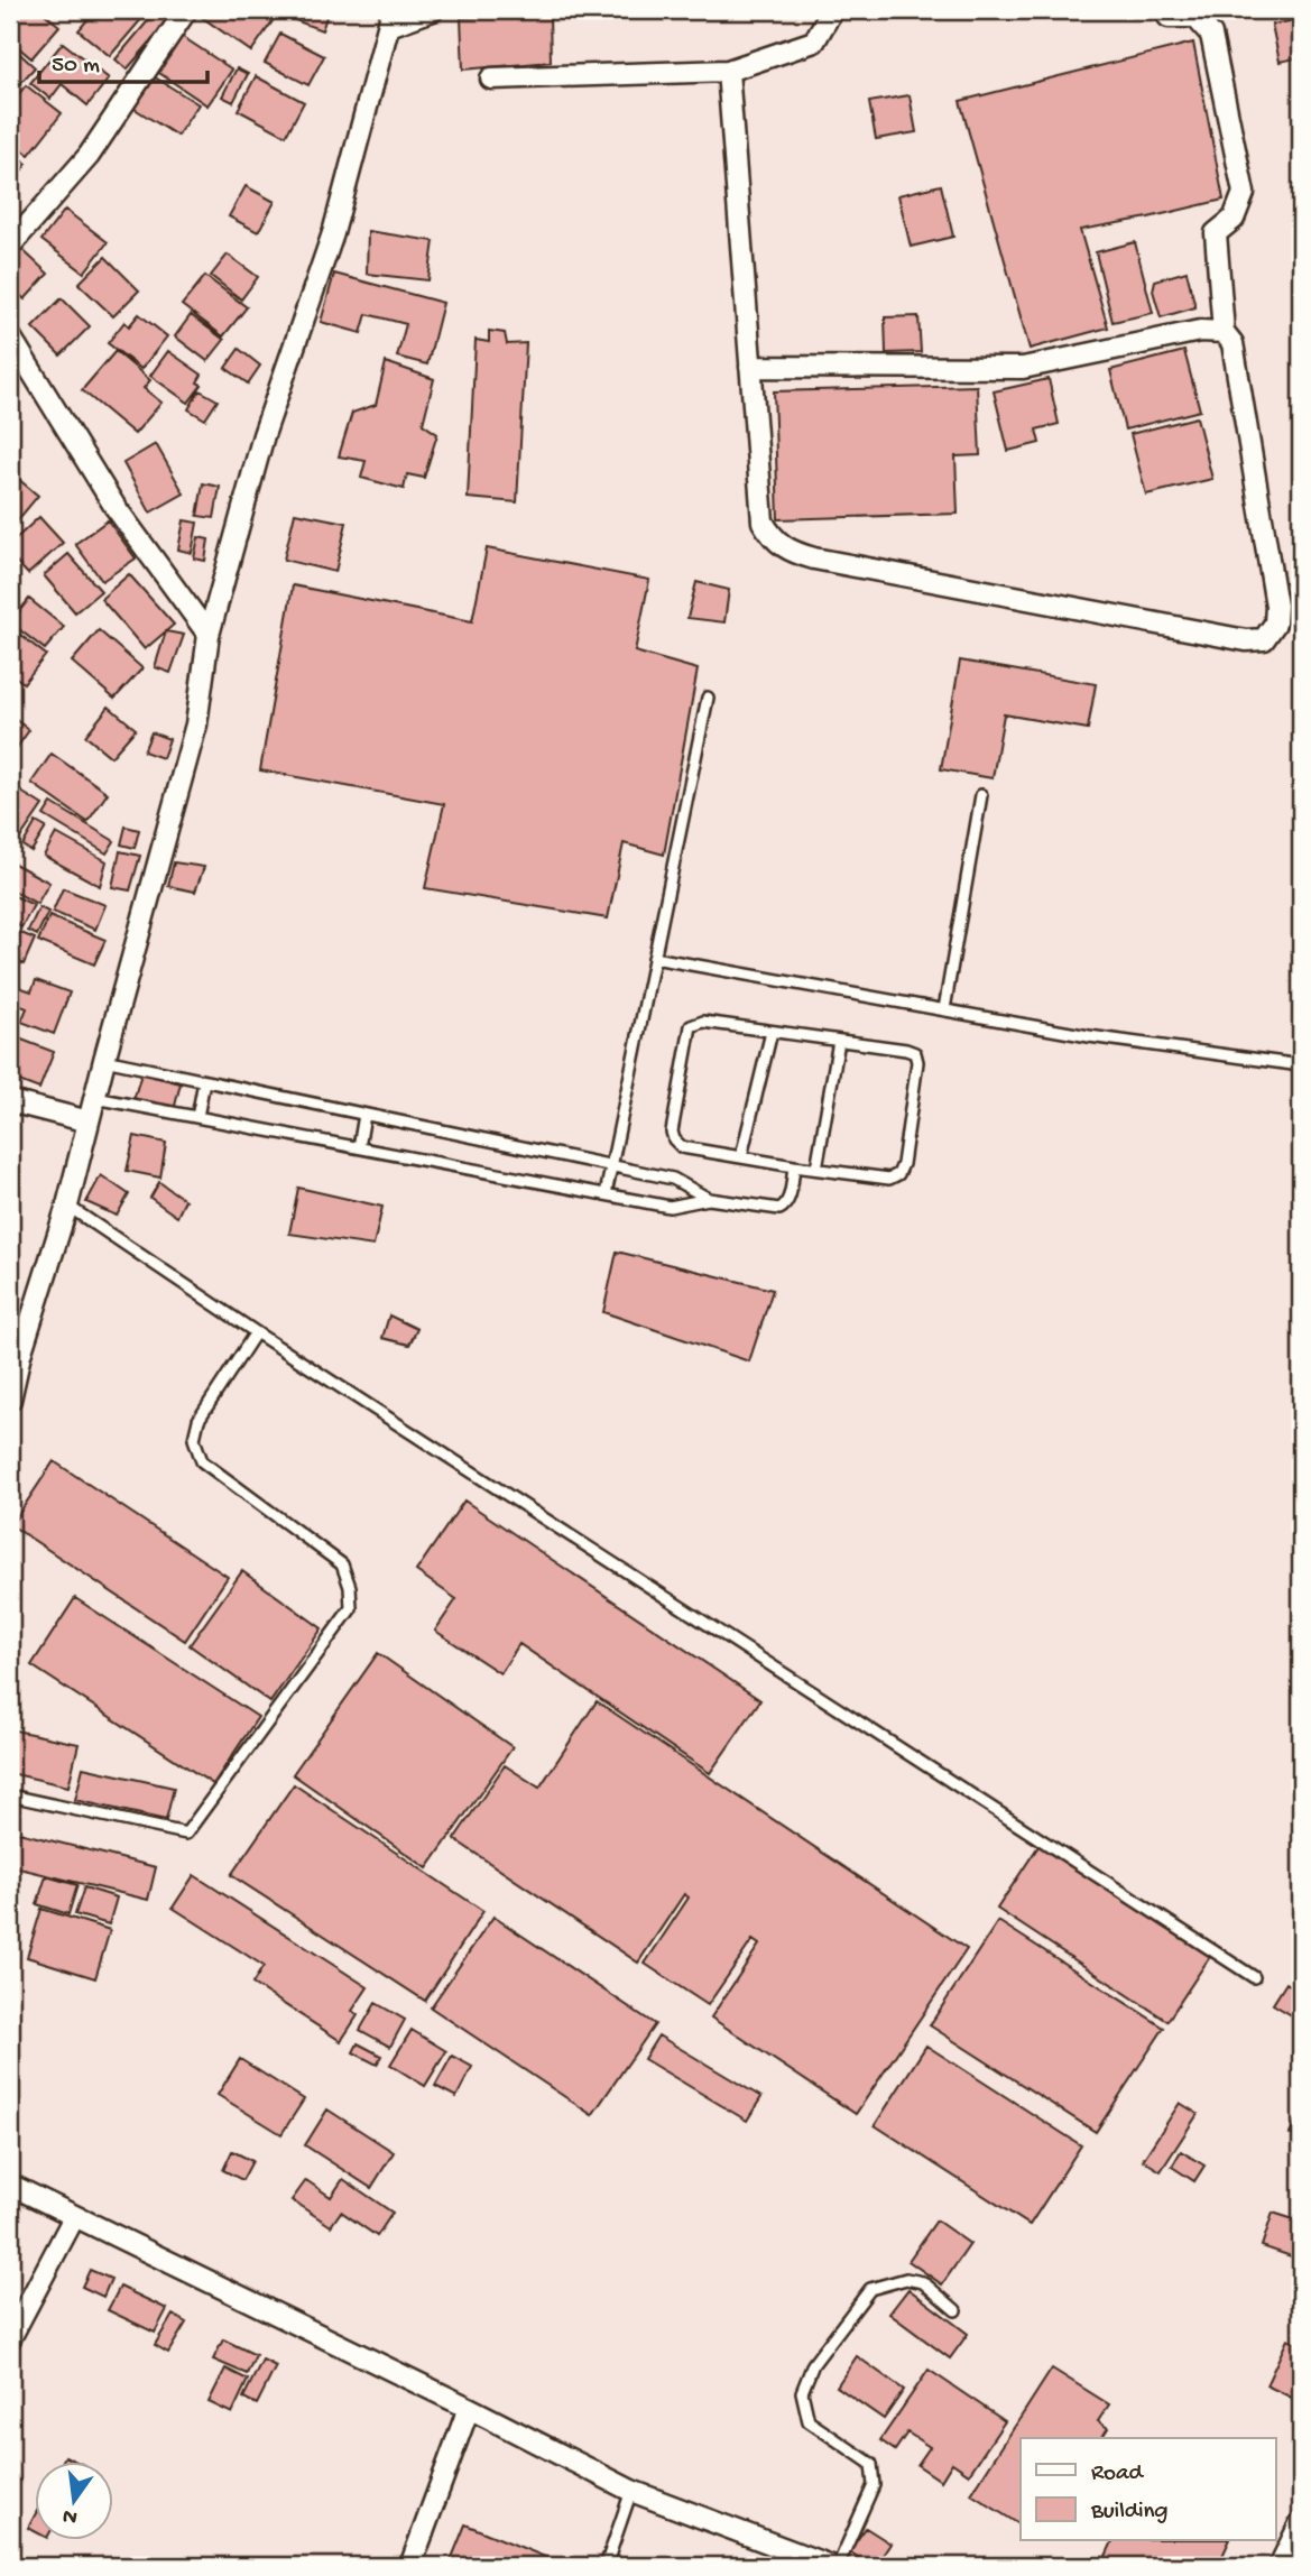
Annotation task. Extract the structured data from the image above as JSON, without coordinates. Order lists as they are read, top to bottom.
{
  "legend": ["Road", "Building"],
  "scale_bar": "50 m",
  "north": "bottom"
}
